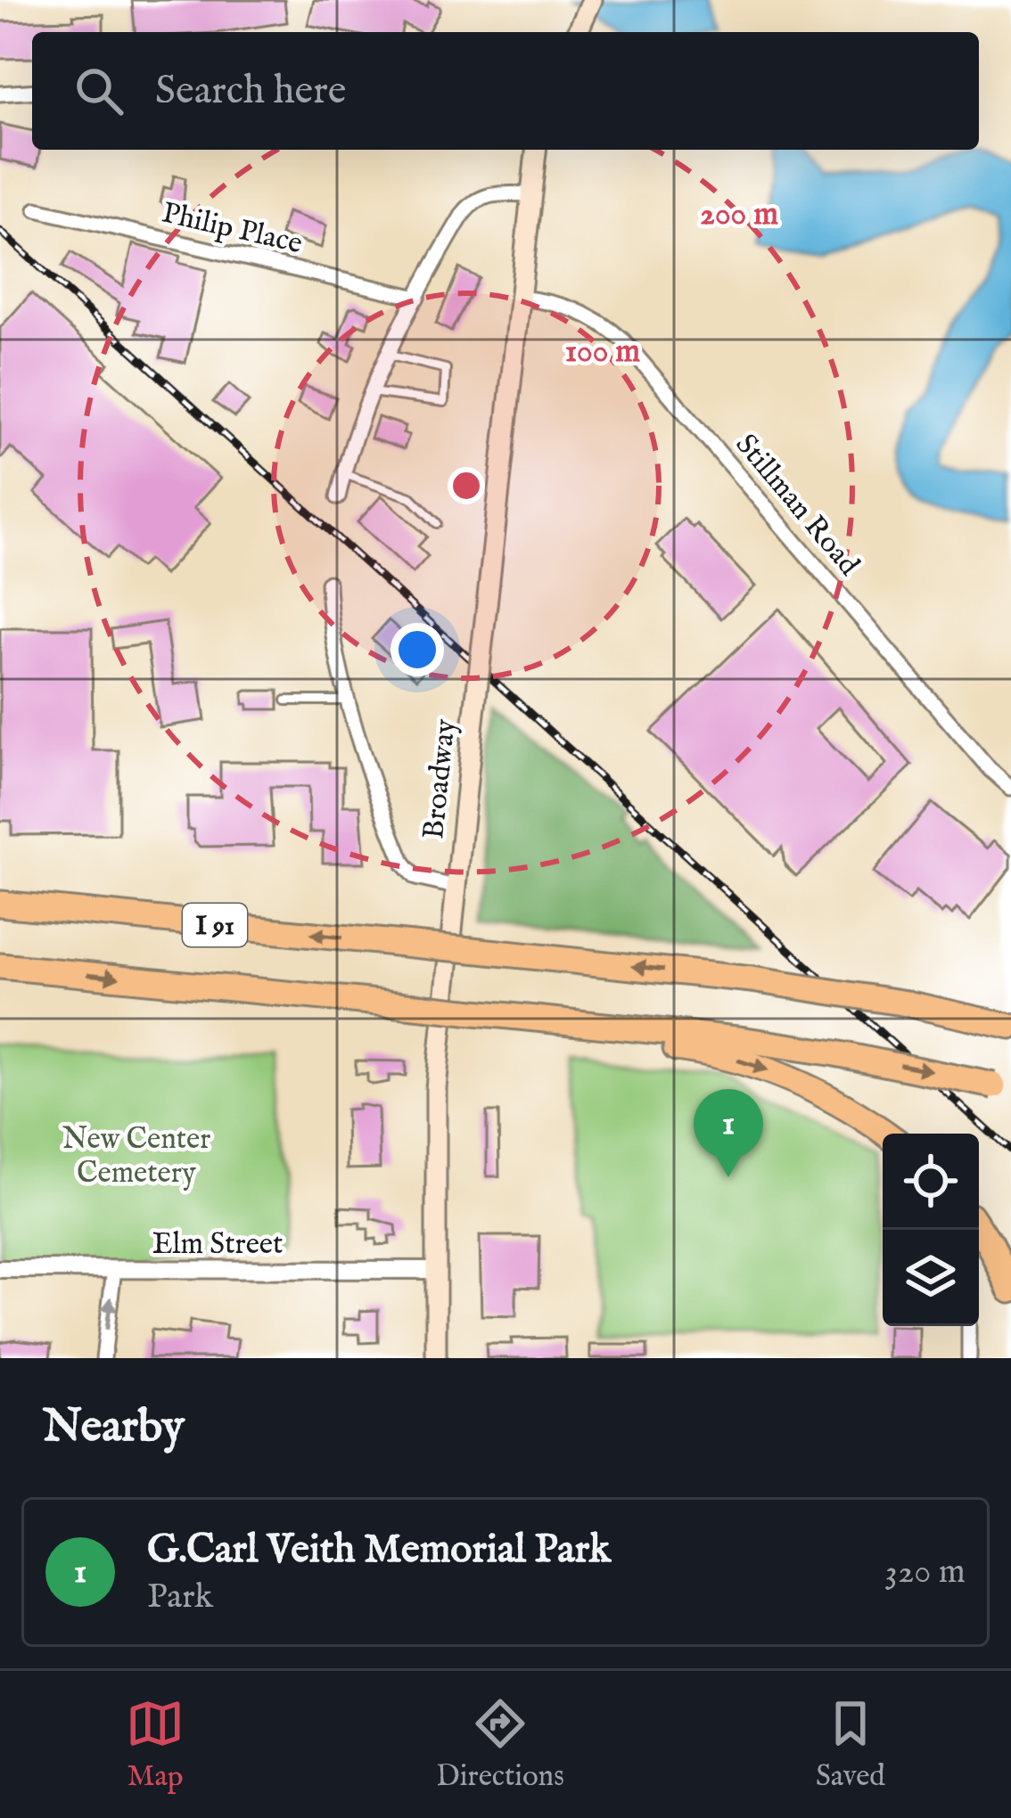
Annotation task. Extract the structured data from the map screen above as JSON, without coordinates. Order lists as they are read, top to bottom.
{
  "streets": {
    "highway": ["I 91"],
    "main road": ["Broadway"],
    "street": ["Philip Place", "Stillman Road", "Elm Street"]
  },
  "crossings": [
    ["Stillman Road", "Broadway"],
    ["Broadway", "Elm Street"]
  ],
  "parks": ["New Center Cemetery"],
  "page": {
    "search": "Search here",
    "pins": "1",
    "heading": "Nearby",
    "list": [
      {
        "mark": "1",
        "name": "G.Carl Veith Memorial Park",
        "note": "Park",
        "value": "320 m"
      }
    ],
    "nav": ["Map", "Directions", "Saved"]
  },
  "rings": ["200 m", "100 m"]
}
